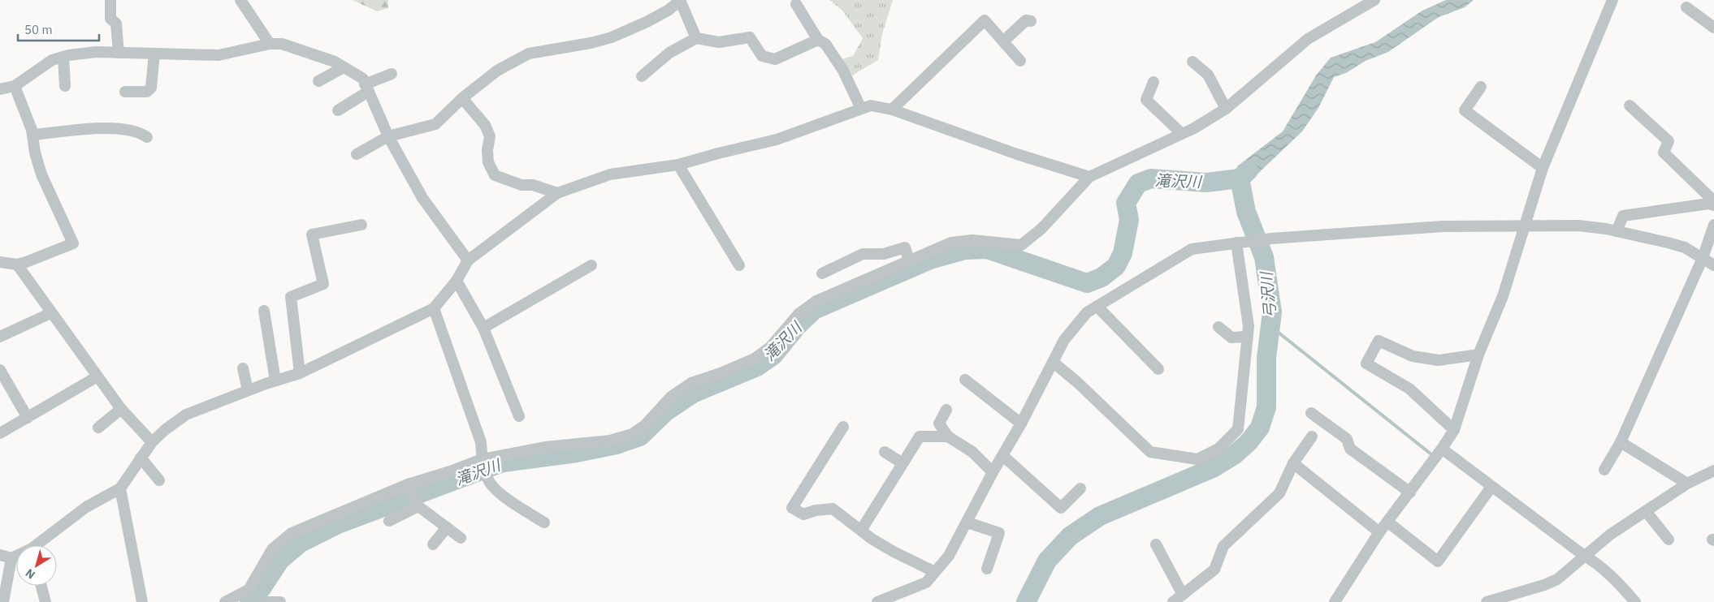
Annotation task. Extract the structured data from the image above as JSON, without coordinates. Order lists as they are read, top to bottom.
{
  "water": ["滝沢川", "弓沢川"],
  "scale_bar": "50 m",
  "north": "bottom left"
}
